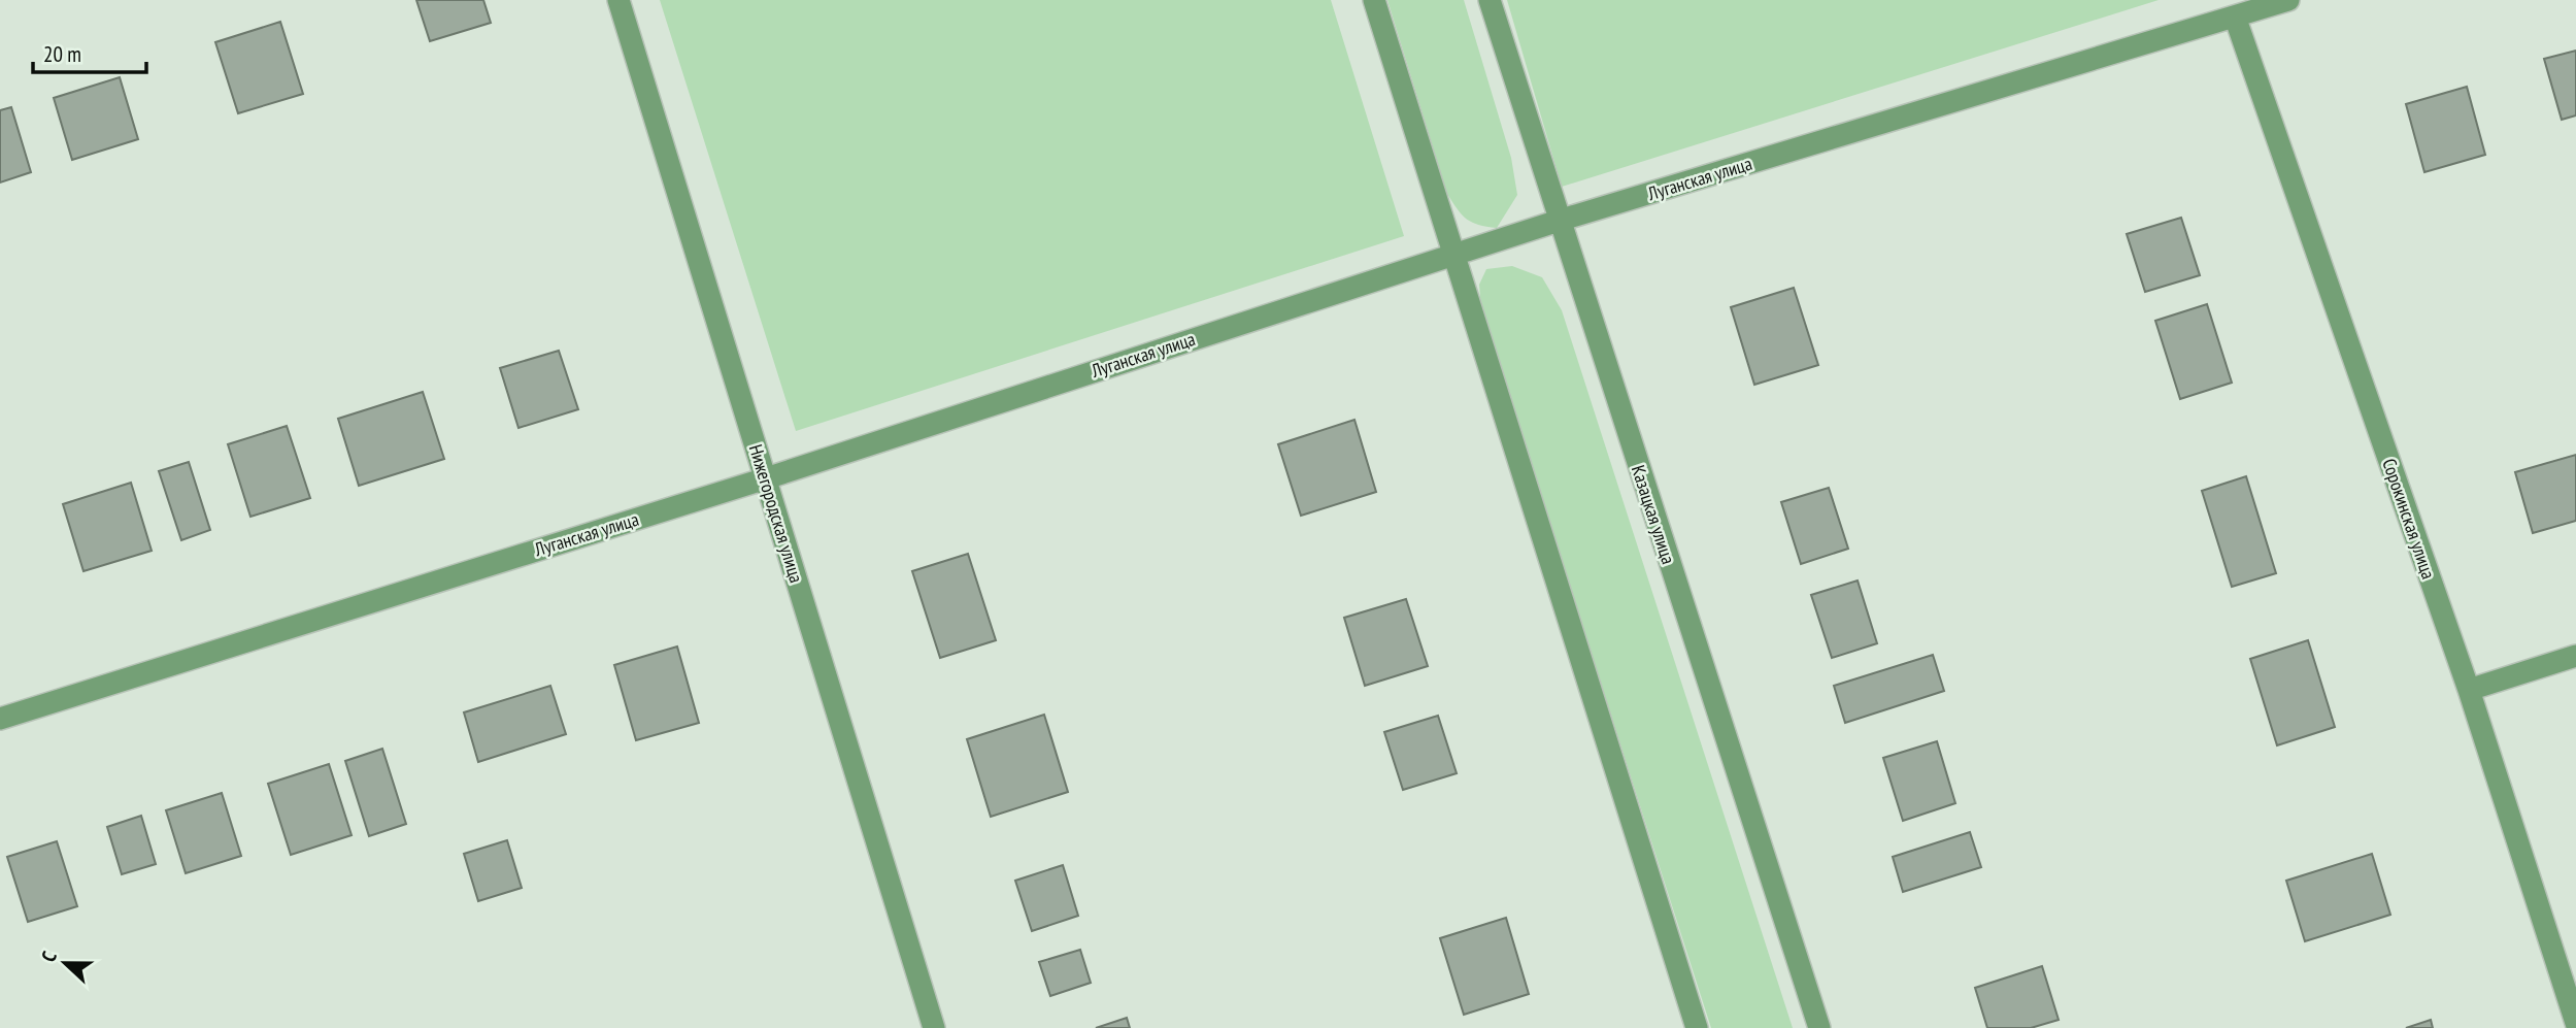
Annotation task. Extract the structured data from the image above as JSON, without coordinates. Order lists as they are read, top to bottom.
{
  "streets": {
    "street": [
      "Луганская улица",
      "Нижегородская улица",
      "Казацкая улица",
      "Сорокинская улица"
    ]
  },
  "crossings": [
    ["Луганская улица", "Нижегородская улица"],
    ["Луганская улица", "Казацкая улица"],
    ["Луганская улица", "Сорокинская улица"]
  ],
  "scale_bar": "20 m",
  "north": "left"
}
